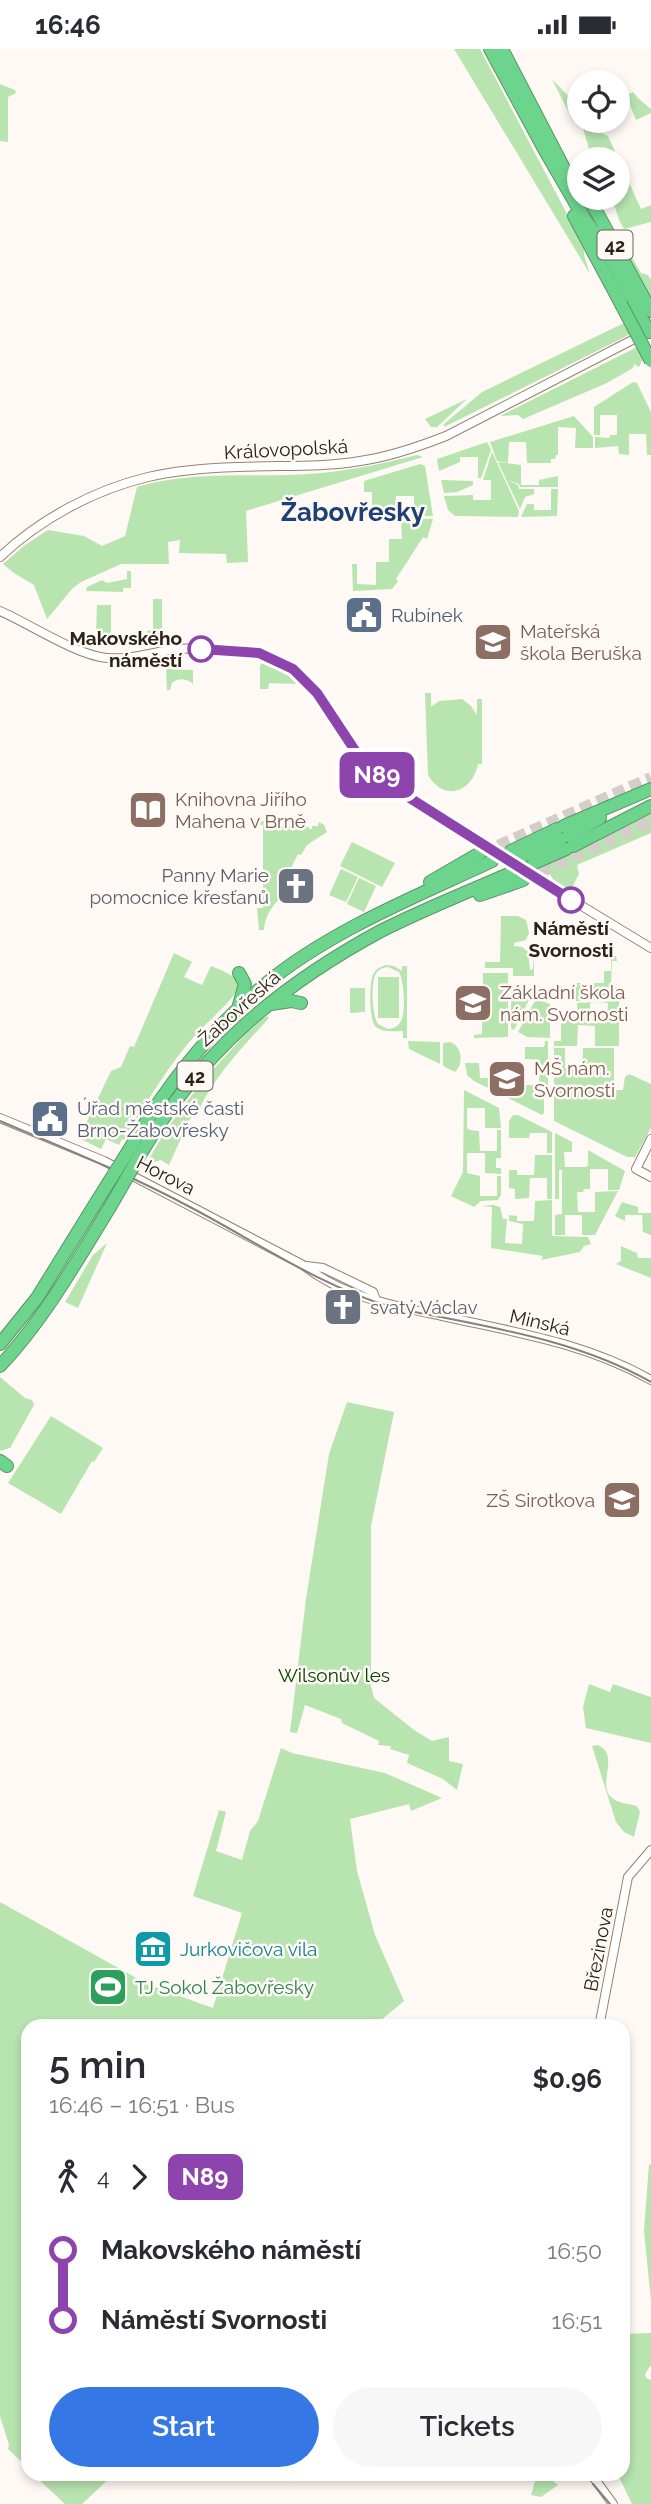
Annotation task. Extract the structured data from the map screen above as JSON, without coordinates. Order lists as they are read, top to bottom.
{
  "streets": {
    "highway": ["42", "Žabovřeská"],
    "street": [
      "Královopolská",
      "Horova",
      "Minská",
      "Březinova"
    ]
  },
  "crossings": [
    ["42", "Žabovřeská"],
    ["Horova", "Minská"]
  ],
  "districts": ["Žabovřesky"],
  "parks": ["Wilsonův les"],
  "places": {
    "public building": ["Rubínek", "Úřad městské časti Brno-Žabovřesky"],
    "school or university": [
      "Mateřská škola Beruška",
      "Základní škola nám. Svornosti",
      "MŠ nám. Svornosti",
      "ZŠ Sirotkova"
    ],
    "other": ["Makovského náměstí", "Náměstí Svornosti"],
    "library": ["Knihovna Jiřího Mahena v Brně"],
    "church": ["Panny Marie pomocnice křesťanů", "svatý Václav"],
    "museum": ["Jurkovičova vila"],
    "sports": ["TJ Sokol Žabovřesky"]
  },
  "lines": ["bus line N89"],
  "page": {
    "status": "16:46",
    "on_map": "N89",
    "heading": ["5 min", "16:46 – 16:51 · Bus", "$0.96"],
    "legs": ["4", "N89"],
    "list": [
      {
        "name": "Makovského náměstí",
        "value": "16:50"
      },
      {
        "name": "Náměstí Svornosti",
        "value": "16:51"
      }
    ],
    "buttons": ["Start", "Tickets"]
  }
}
